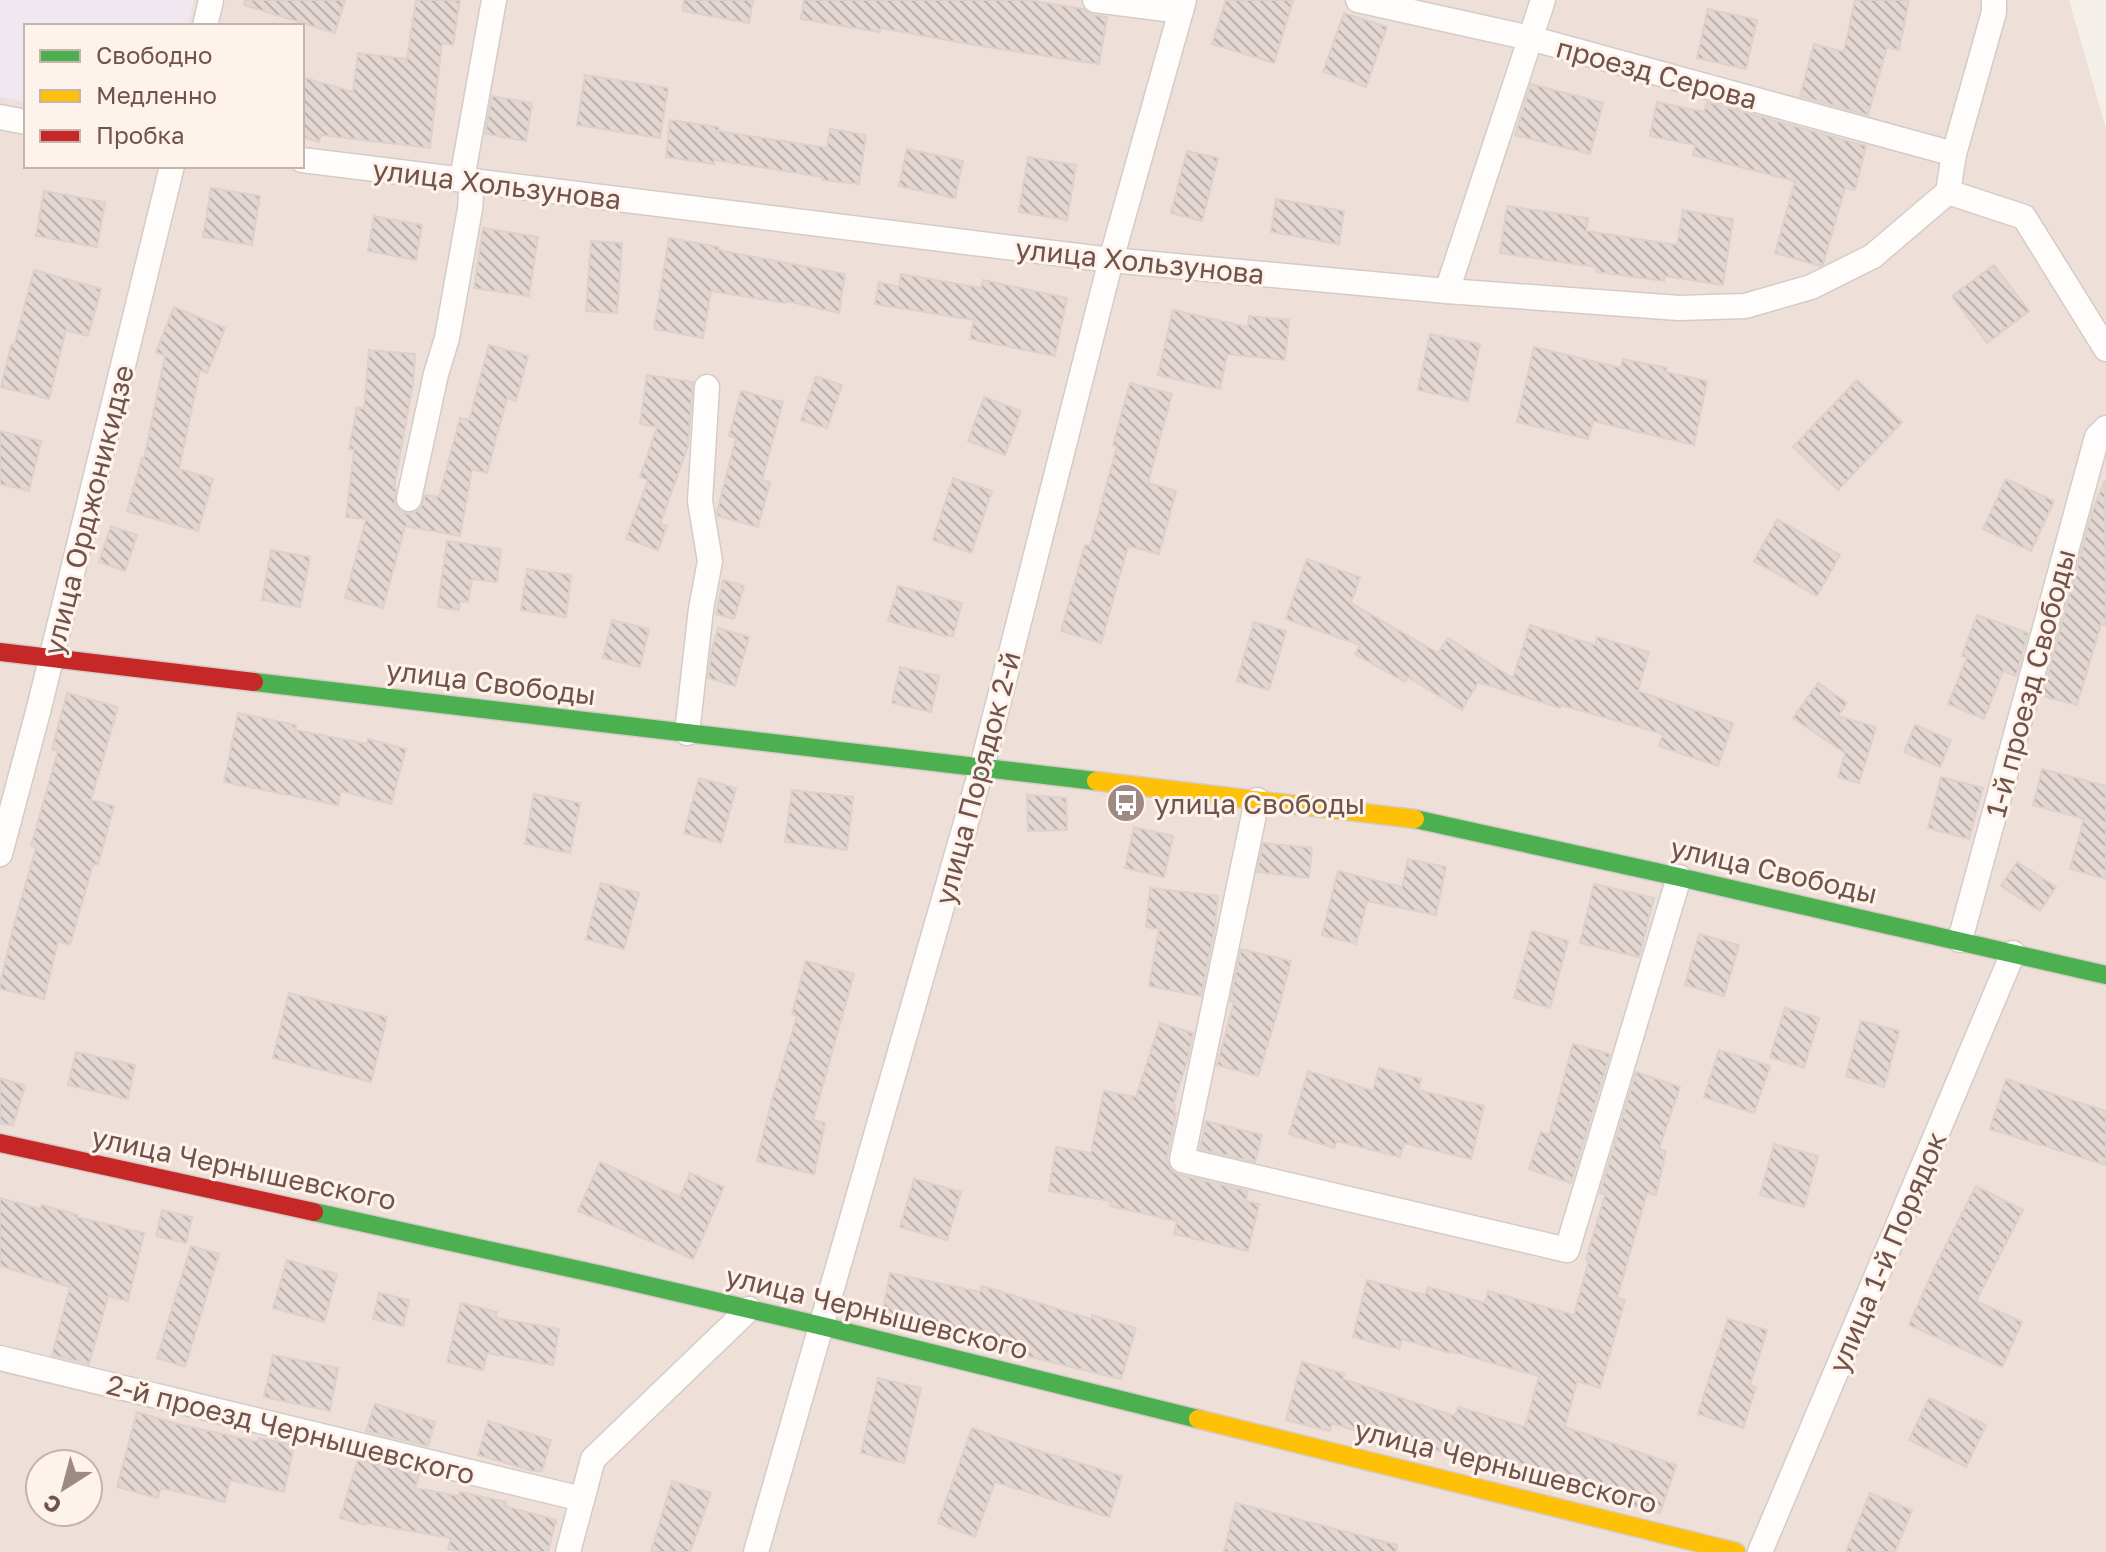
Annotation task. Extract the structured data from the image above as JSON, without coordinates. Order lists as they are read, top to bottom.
{
  "streets": {
    "main road": ["улица Свободы", "улица Чернышевского"],
    "street": [
      "проезд Серова",
      "улица Хользунова",
      "улица Орджоникидзе",
      "1-й проезд Свободы",
      "улица Порядок 2-й",
      "улица 1-й Порядок",
      "2-й проезд Чернышевского"
    ]
  },
  "crossings": [
    ["улица Хользунова", "улица Порядок 2-й"],
    ["улица Орджоникидзе", "улица Свободы"],
    ["улица Свободы", "1-й проезд Свободы"],
    ["улица Свободы", "улица Порядок 2-й"],
    ["улица Свободы", "улица 1-й Порядок"],
    ["улица Порядок 2-й", "улица Чернышевского"]
  ],
  "places": {
    "bus stop": ["улица Свободы"]
  },
  "legend": ["Свободно", "Медленно", "Пробка"],
  "north": "bottom left"
}
